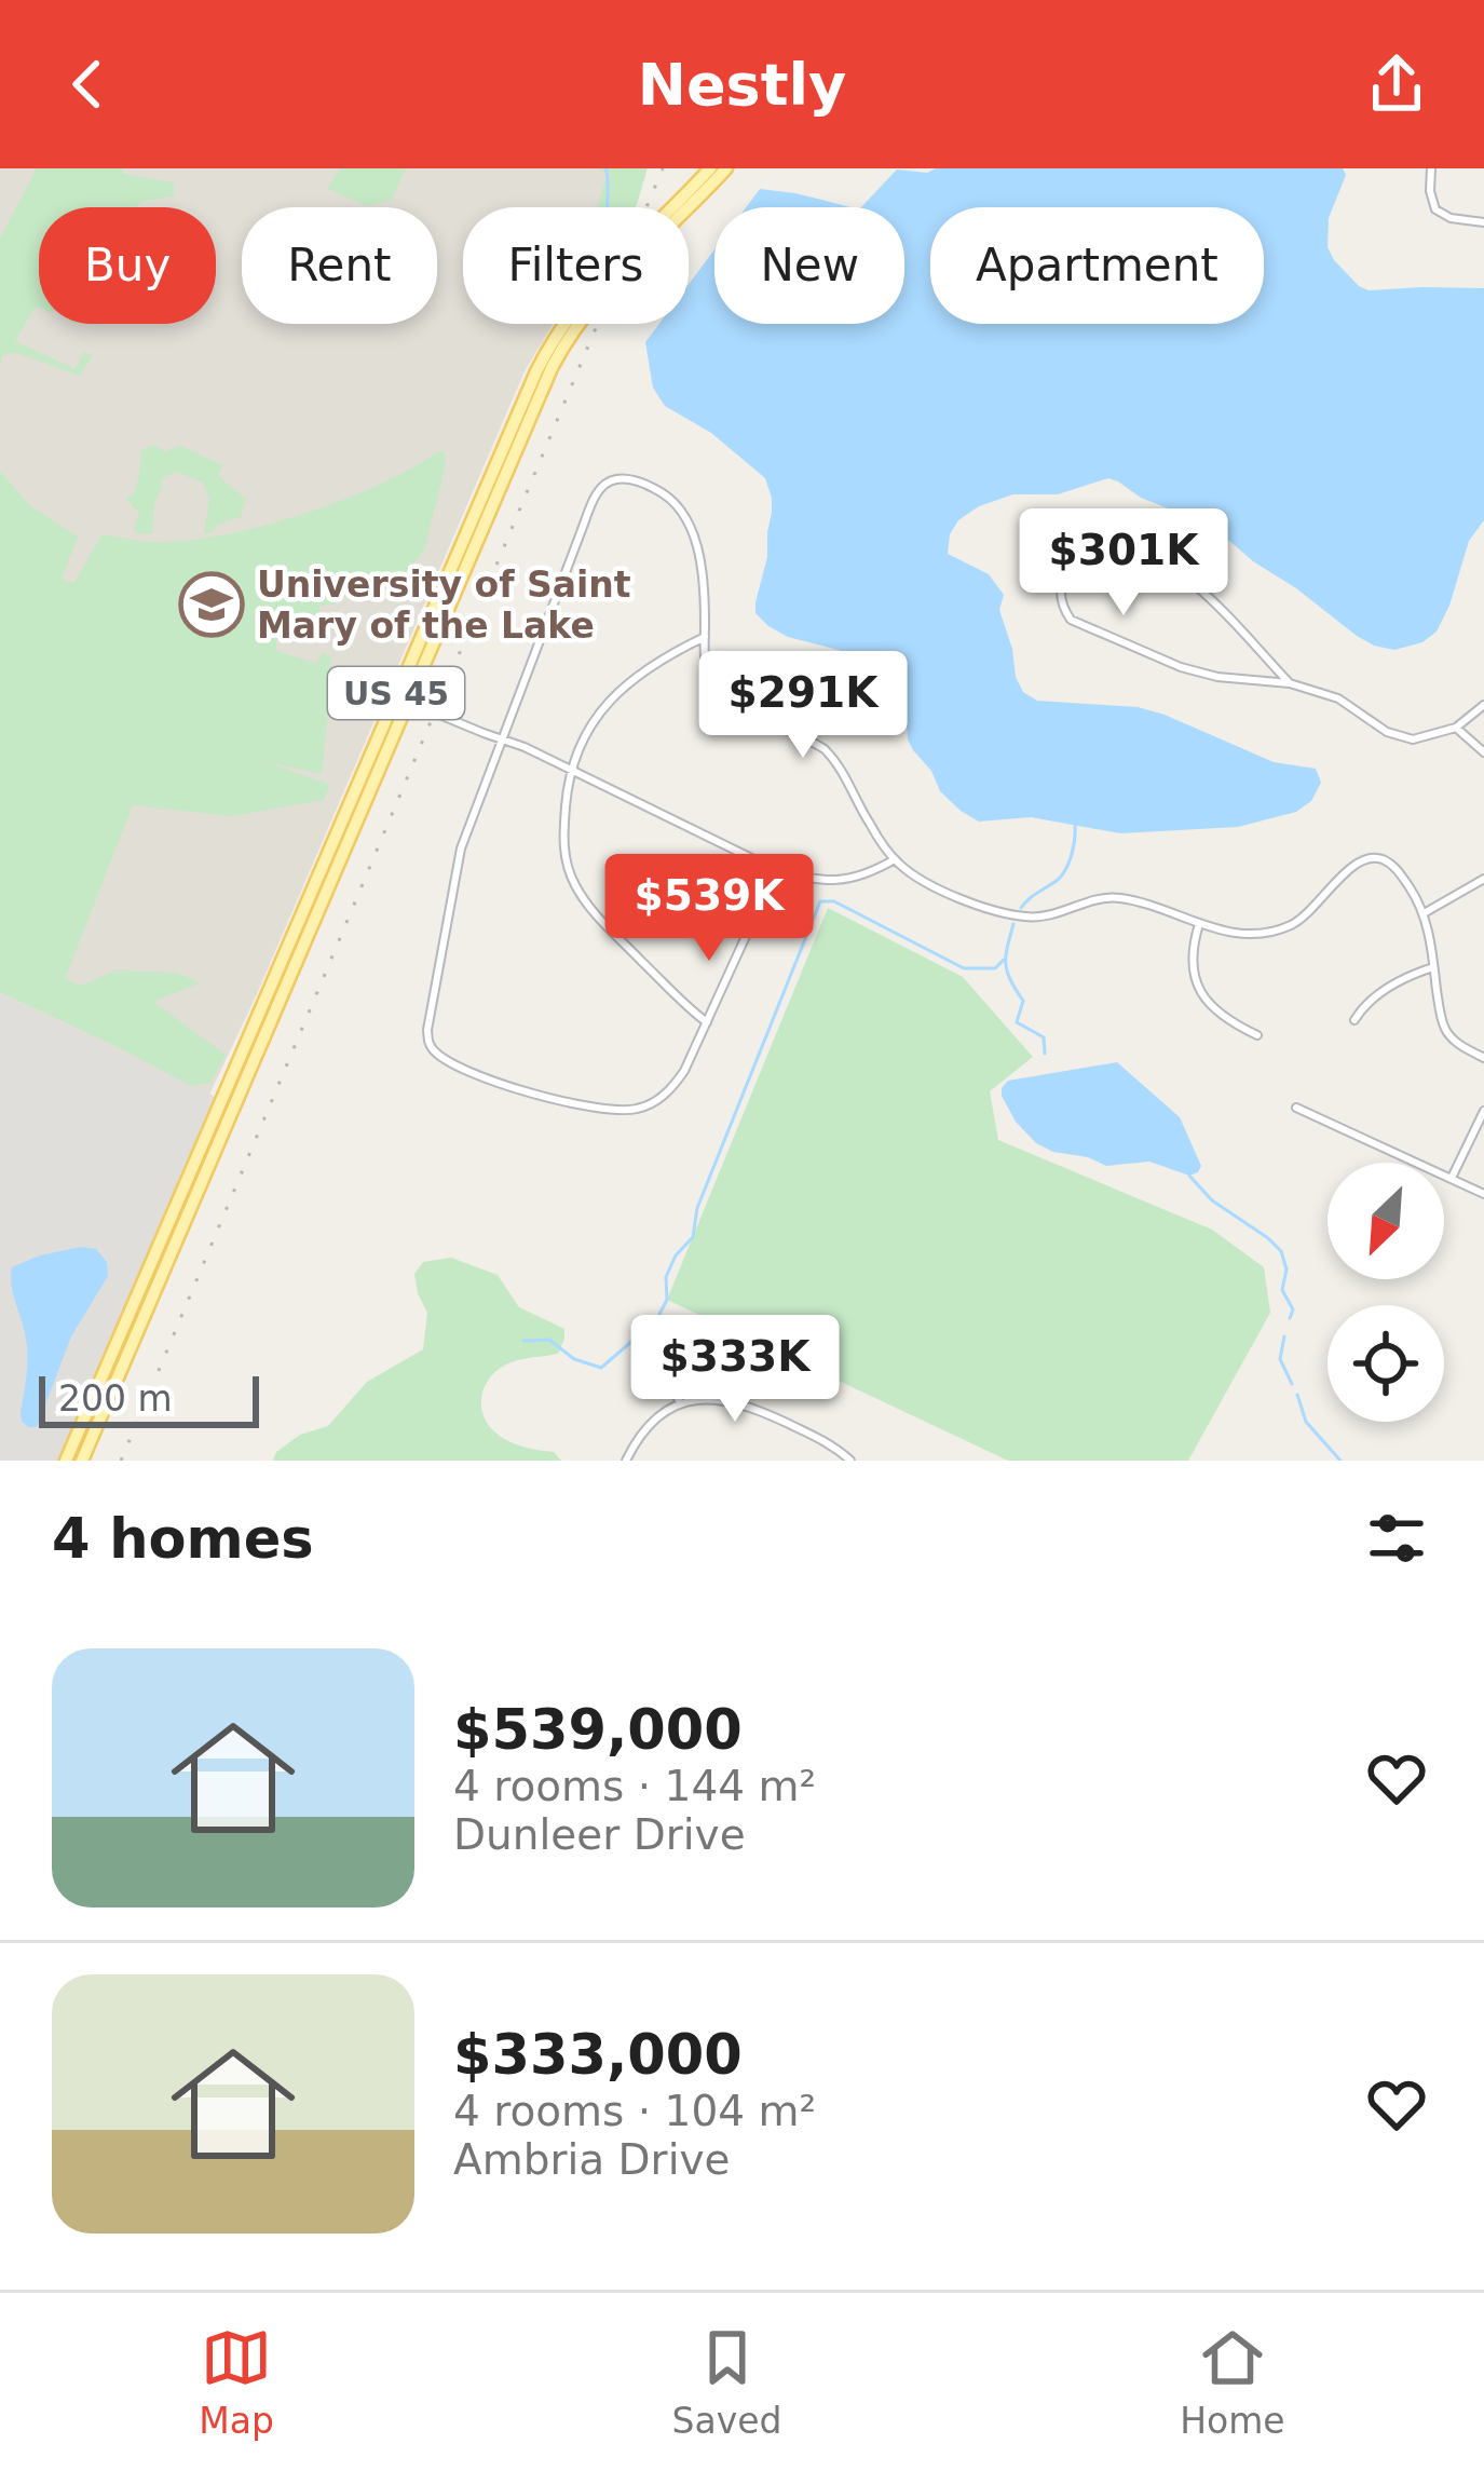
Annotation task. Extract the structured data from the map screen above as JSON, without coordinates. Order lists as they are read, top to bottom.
{
  "streets": {
    "main road": ["US 45"]
  },
  "places": {
    "school or university": ["University of Saint Mary of the Lake"]
  },
  "scale_bar": "200 m",
  "north": "bottom left",
  "page": {
    "header": "Nestly",
    "chip": [
      "Buy",
      "Rent",
      "Filters",
      "New",
      "Apartment"
    ],
    "price": [
      "$301K",
      "$291K",
      "$539K",
      "$333K"
    ],
    "scale": "200 m",
    "heading": "4 homes",
    "list": [
      {
        "name": "$539,000",
        "note": "4 rooms · 144 m² · Dunleer Drive"
      },
      {
        "name": "$333,000",
        "note": "4 rooms · 104 m² · Ambria Drive"
      }
    ],
    "tabs": ["Map", "Saved", "Home"]
  }
}
